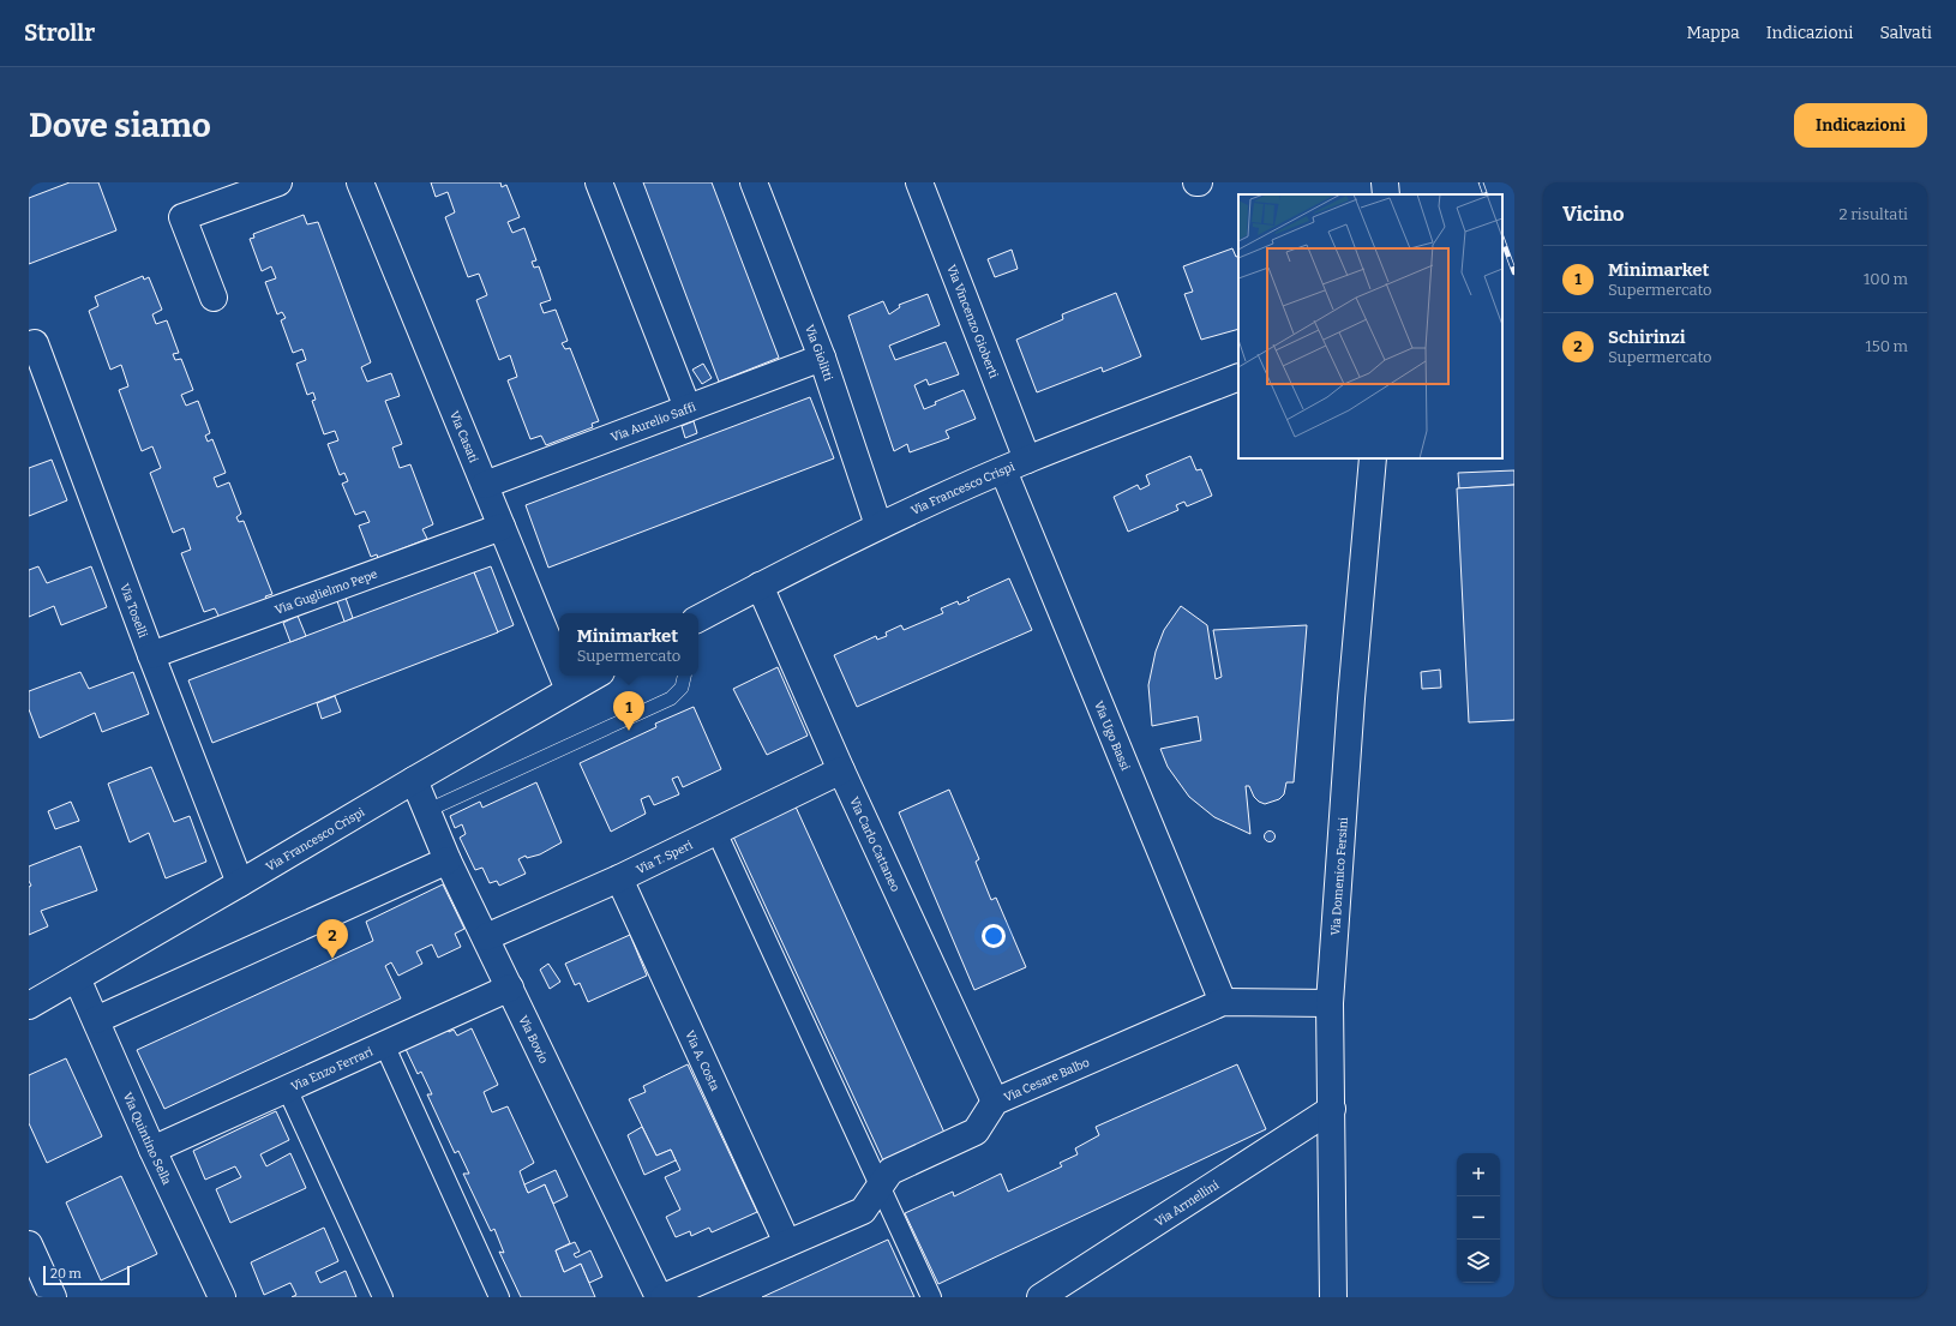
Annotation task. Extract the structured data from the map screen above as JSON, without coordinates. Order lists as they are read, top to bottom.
{
  "streets": {
    "street": [
      "Via Vincenzo Gioberti",
      "Via Giolitti",
      "Via Aurelio Saffi",
      "Via Casati",
      "Via Francesco Crispi",
      "Via Guglielmo Pepe",
      "Via Toselli",
      "Via Ugo Bassi",
      "Via Carlo Cattaneo",
      "Via T. Speri",
      "Via Domenico Fersini",
      "Via Bovio",
      "Via A. Costa",
      "Via Enzo Ferrari",
      "Via Cesare Balbo",
      "Via Quintino Sella",
      "Via Armellini"
    ]
  },
  "crossings": [
    ["Via Vincenzo Gioberti", "Via Francesco Crispi"],
    ["Via Giolitti", "Via Aurelio Saffi"],
    ["Via Giolitti", "Via Francesco Crispi"],
    ["Via Aurelio Saffi", "Via Casati"],
    ["Via Casati", "Via Francesco Crispi"],
    ["Via Casati", "Via Guglielmo Pepe"],
    ["Via Francesco Crispi", "Via Toselli"],
    ["Via Francesco Crispi", "Via Ugo Bassi"],
    ["Via Francesco Crispi", "Via Carlo Cattaneo"],
    ["Via Francesco Crispi", "Via Bovio"],
    ["Via Francesco Crispi", "Via Quintino Sella"],
    ["Via Guglielmo Pepe", "Via Toselli"],
    ["Via Ugo Bassi", "Via Cesare Balbo"],
    ["Via Carlo Cattaneo", "Via T. Speri"],
    ["Via Carlo Cattaneo", "Via Cesare Balbo"],
    ["Via T. Speri", "Via Bovio"],
    ["Via T. Speri", "Via A. Costa"],
    ["Via Domenico Fersini", "Via Armellini"],
    ["Via Bovio", "Via Enzo Ferrari"],
    ["Via A. Costa", "Via Cesare Balbo"],
    ["Via Enzo Ferrari", "Via Quintino Sella"]
  ],
  "scale_bar": "20 m",
  "page": {
    "header": "Strollr",
    "nav": ["Mappa", "Indicazioni", "Salvati"],
    "buttons": "Indicazioni",
    "title": "Dove siamo",
    "heading": ["Vicino", "2 risultati"],
    "list": [
      {
        "mark": "1",
        "name": "Minimarket",
        "note": "Supermercato",
        "value": "100 m"
      },
      {
        "mark": "2",
        "name": "Schirinzi",
        "note": "Supermercato",
        "value": "150 m"
      }
    ],
    "popup": ["Minimarket", "Supermercato"],
    "pins": ["1", "2"],
    "map_buttons": ["+", "−"],
    "scale": "20 m"
  }
}
